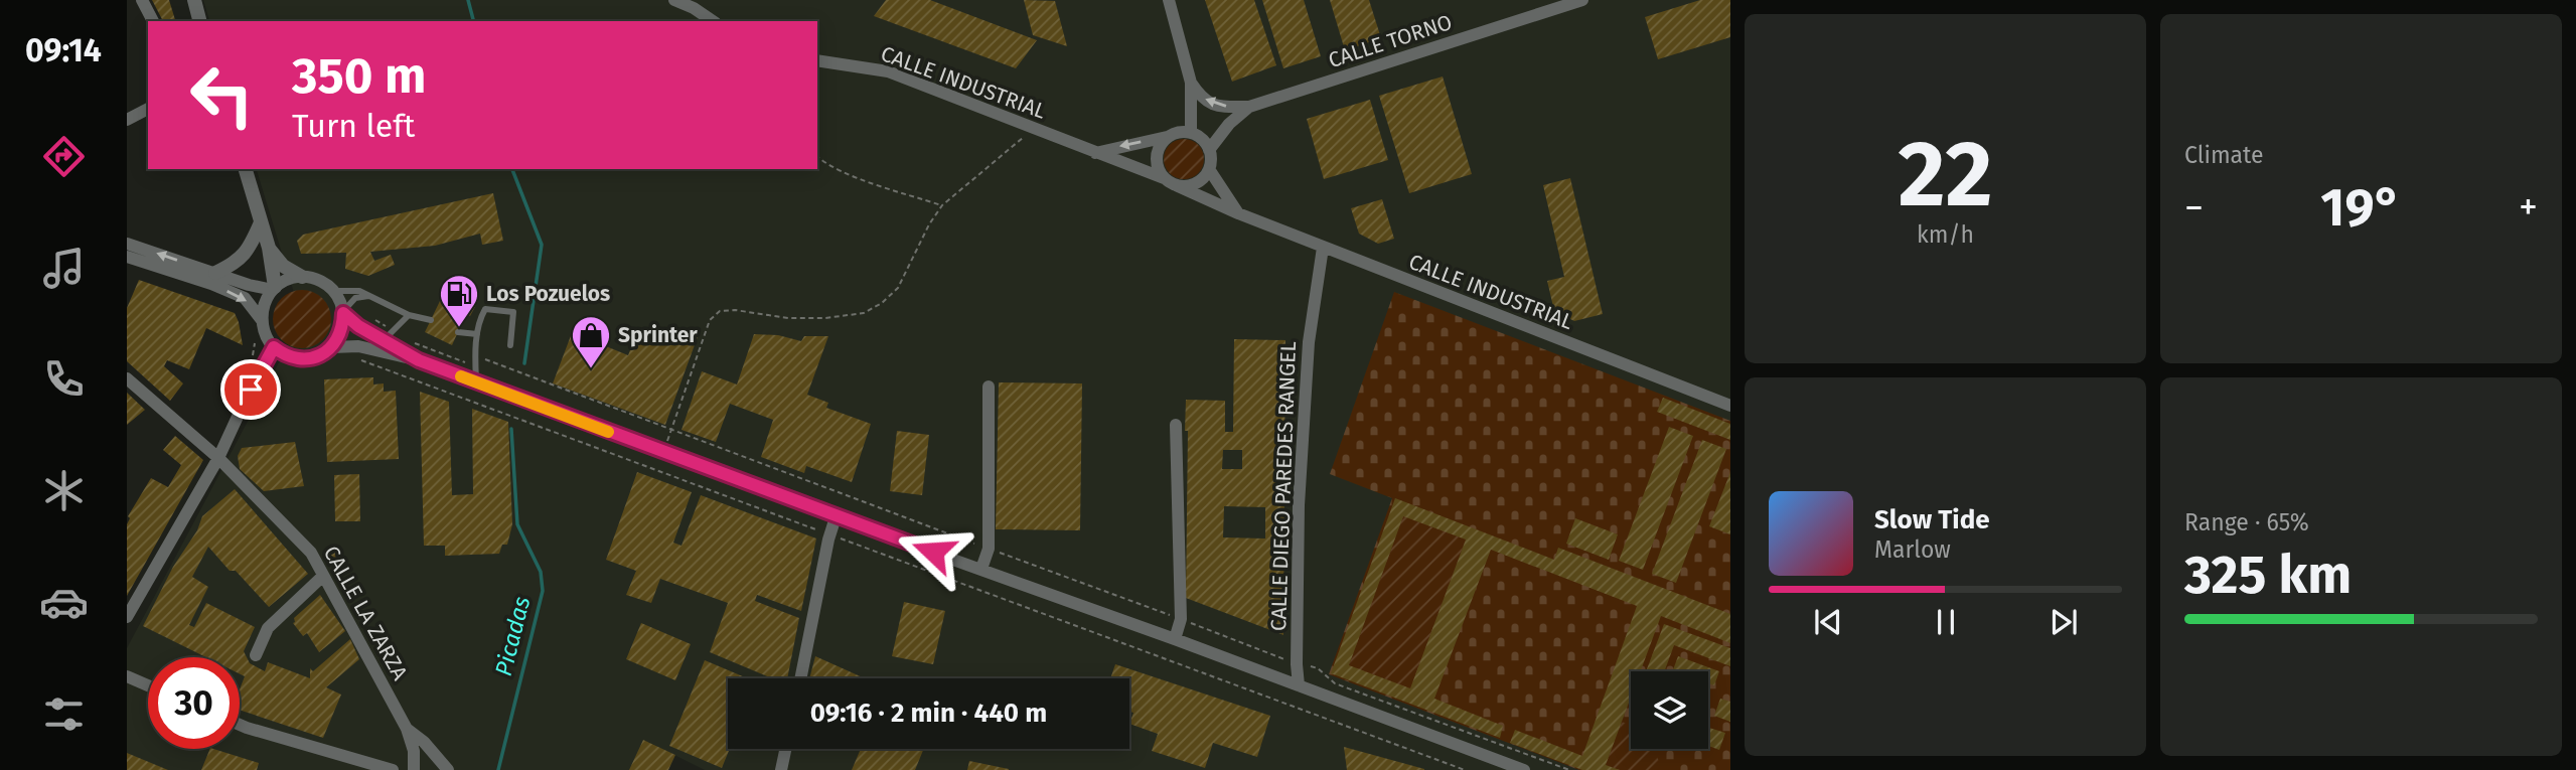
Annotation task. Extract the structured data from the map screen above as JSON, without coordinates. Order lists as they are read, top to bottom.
{
  "streets": {
    "street": [
      "CALLE TORNO",
      "CALLE INDUSTRIAL",
      "CALLE DIEGO PAREDES RANGEL",
      "CALLE LA ZARZA"
    ]
  },
  "crossings": [
    ["CALLE TORNO", "CALLE INDUSTRIAL"],
    ["CALLE INDUSTRIAL", "CALLE DIEGO PAREDES RANGEL"]
  ],
  "water": ["Picadas"],
  "places": {
    "fuel station": ["Los Pozuelos"],
    "shop": ["Sprinter"]
  },
  "page": {
    "tabs": "09:14",
    "tile": [
      ["22", "km/h"],
      "Climate",
      ["Range · 65%", "325 km"]
    ],
    "turn": ["350 m", "Turn left"],
    "heat": ["−", "19°", "+"],
    "song": ["Slow Tide", "Marlow"],
    "limit": "30",
    "trip": "09:16 · 2 min · 440 m"
  }
}
